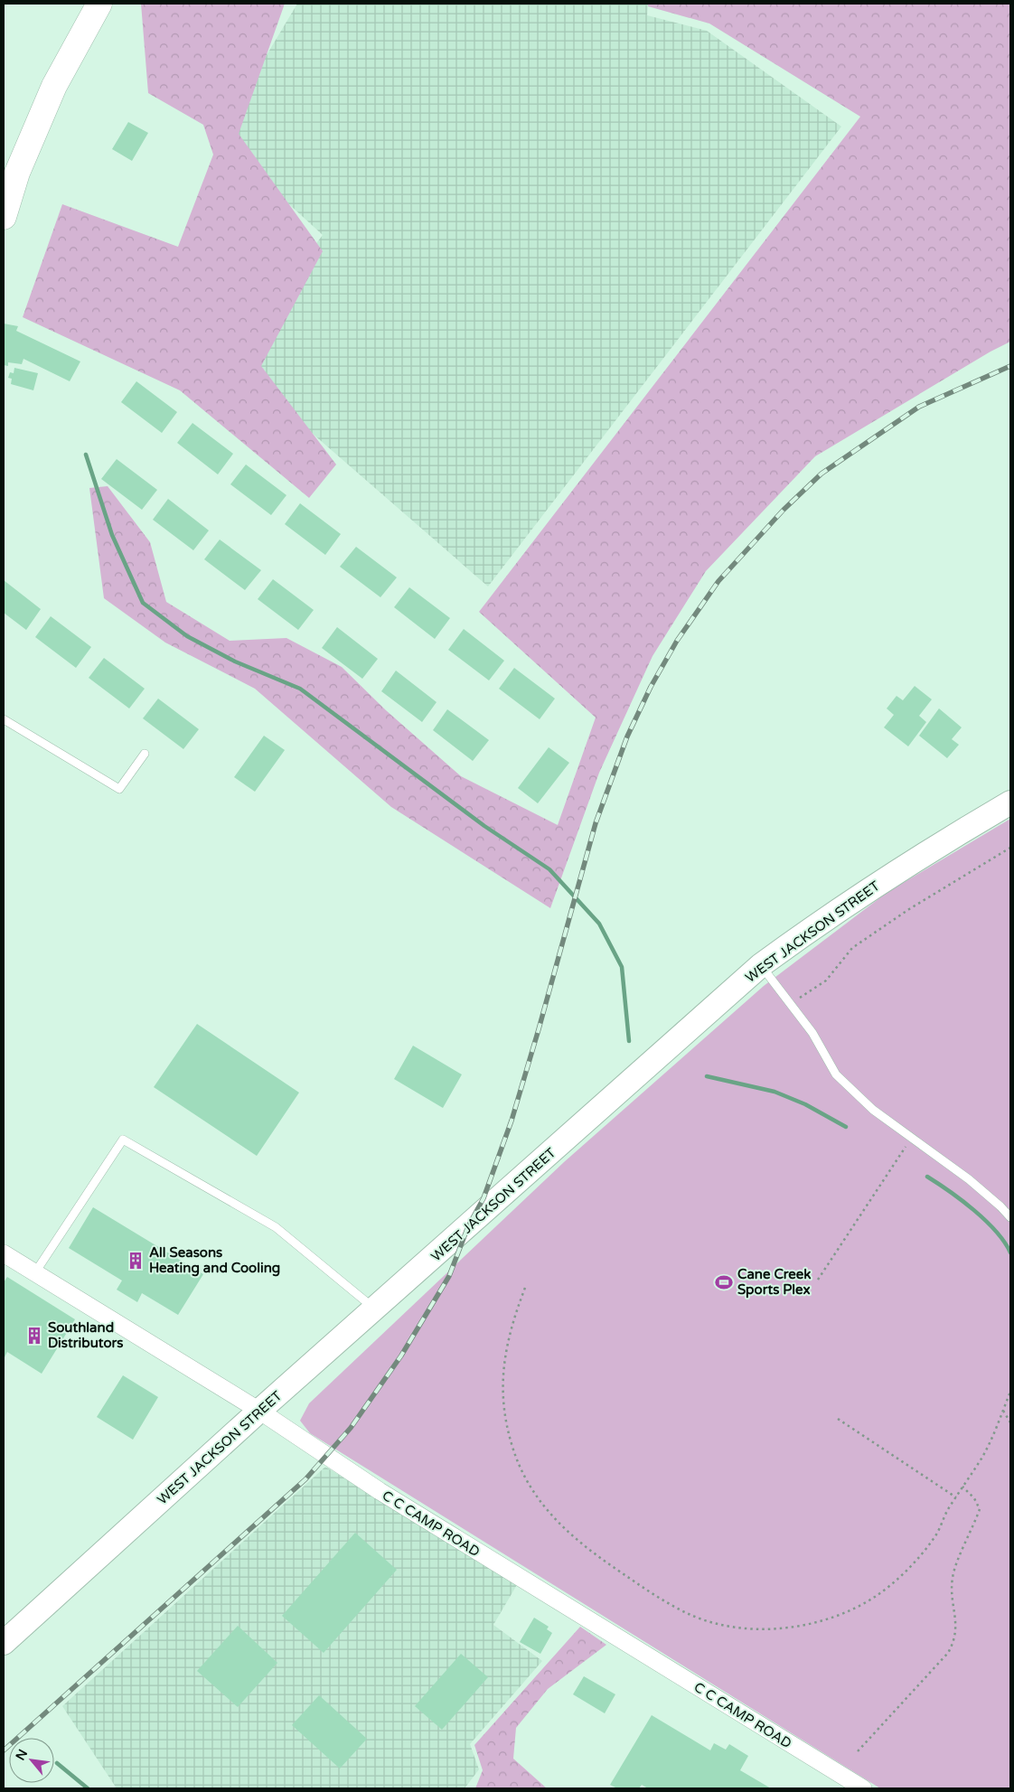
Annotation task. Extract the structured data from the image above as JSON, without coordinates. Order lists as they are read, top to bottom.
{
  "streets": {
    "street": ["WEST JACKSON STREET", "C C CAMP ROAD"]
  },
  "crossings": [
    ["WEST JACKSON STREET", "C C CAMP ROAD"]
  ],
  "places": {
    "building": ["All Seasons Heating and Cooling", "Southland Distributors"],
    "sports": ["Cane Creek Sports Plex"]
  },
  "north": "top left"
}
